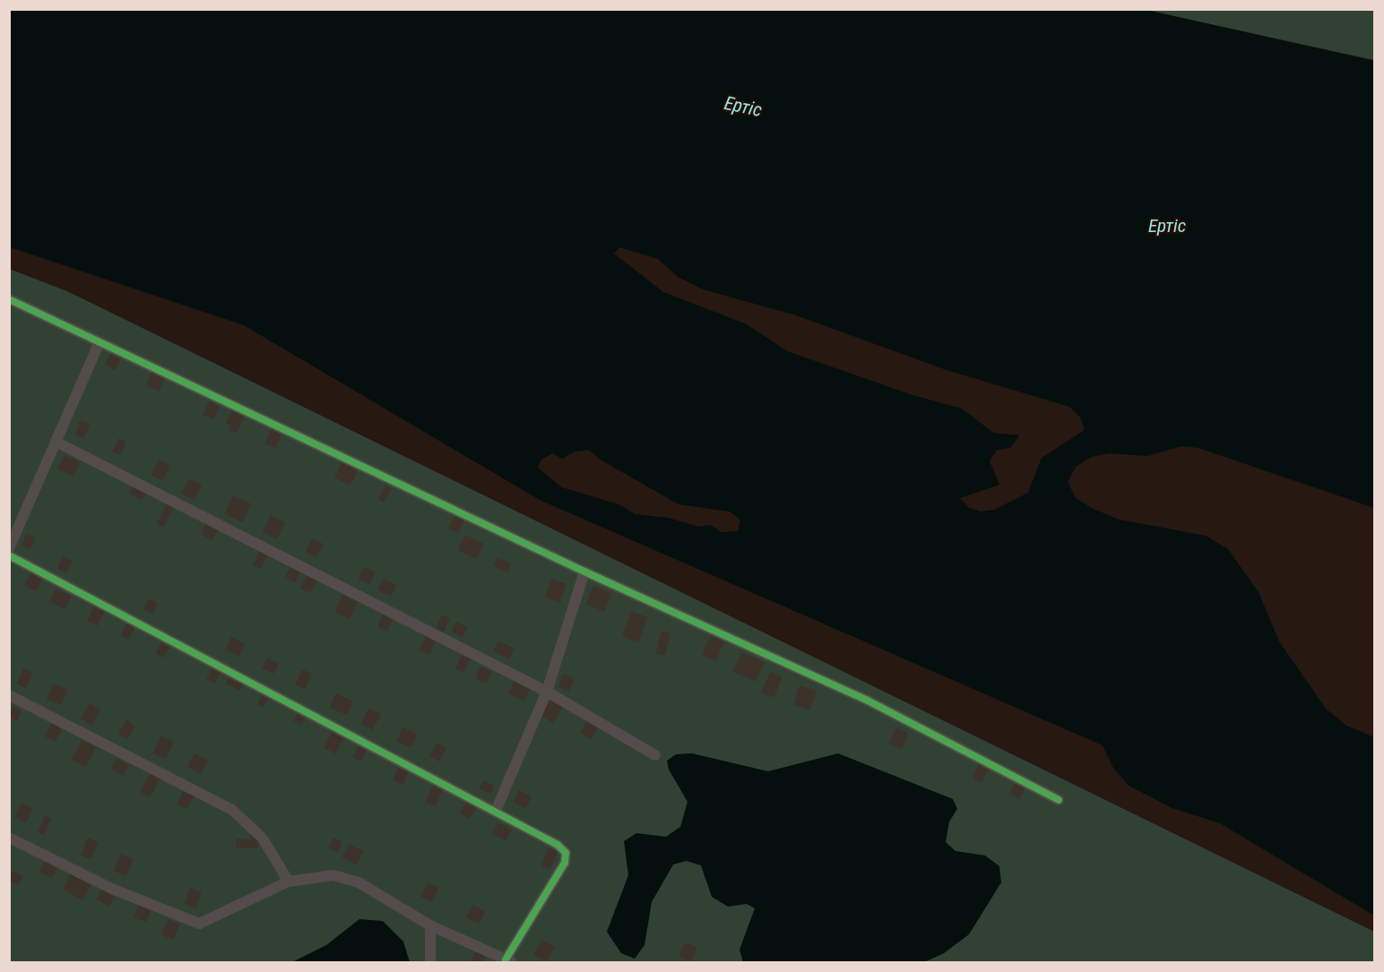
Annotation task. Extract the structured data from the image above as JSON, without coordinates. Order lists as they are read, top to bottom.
{
  "water": ["Ертіс"]
}
